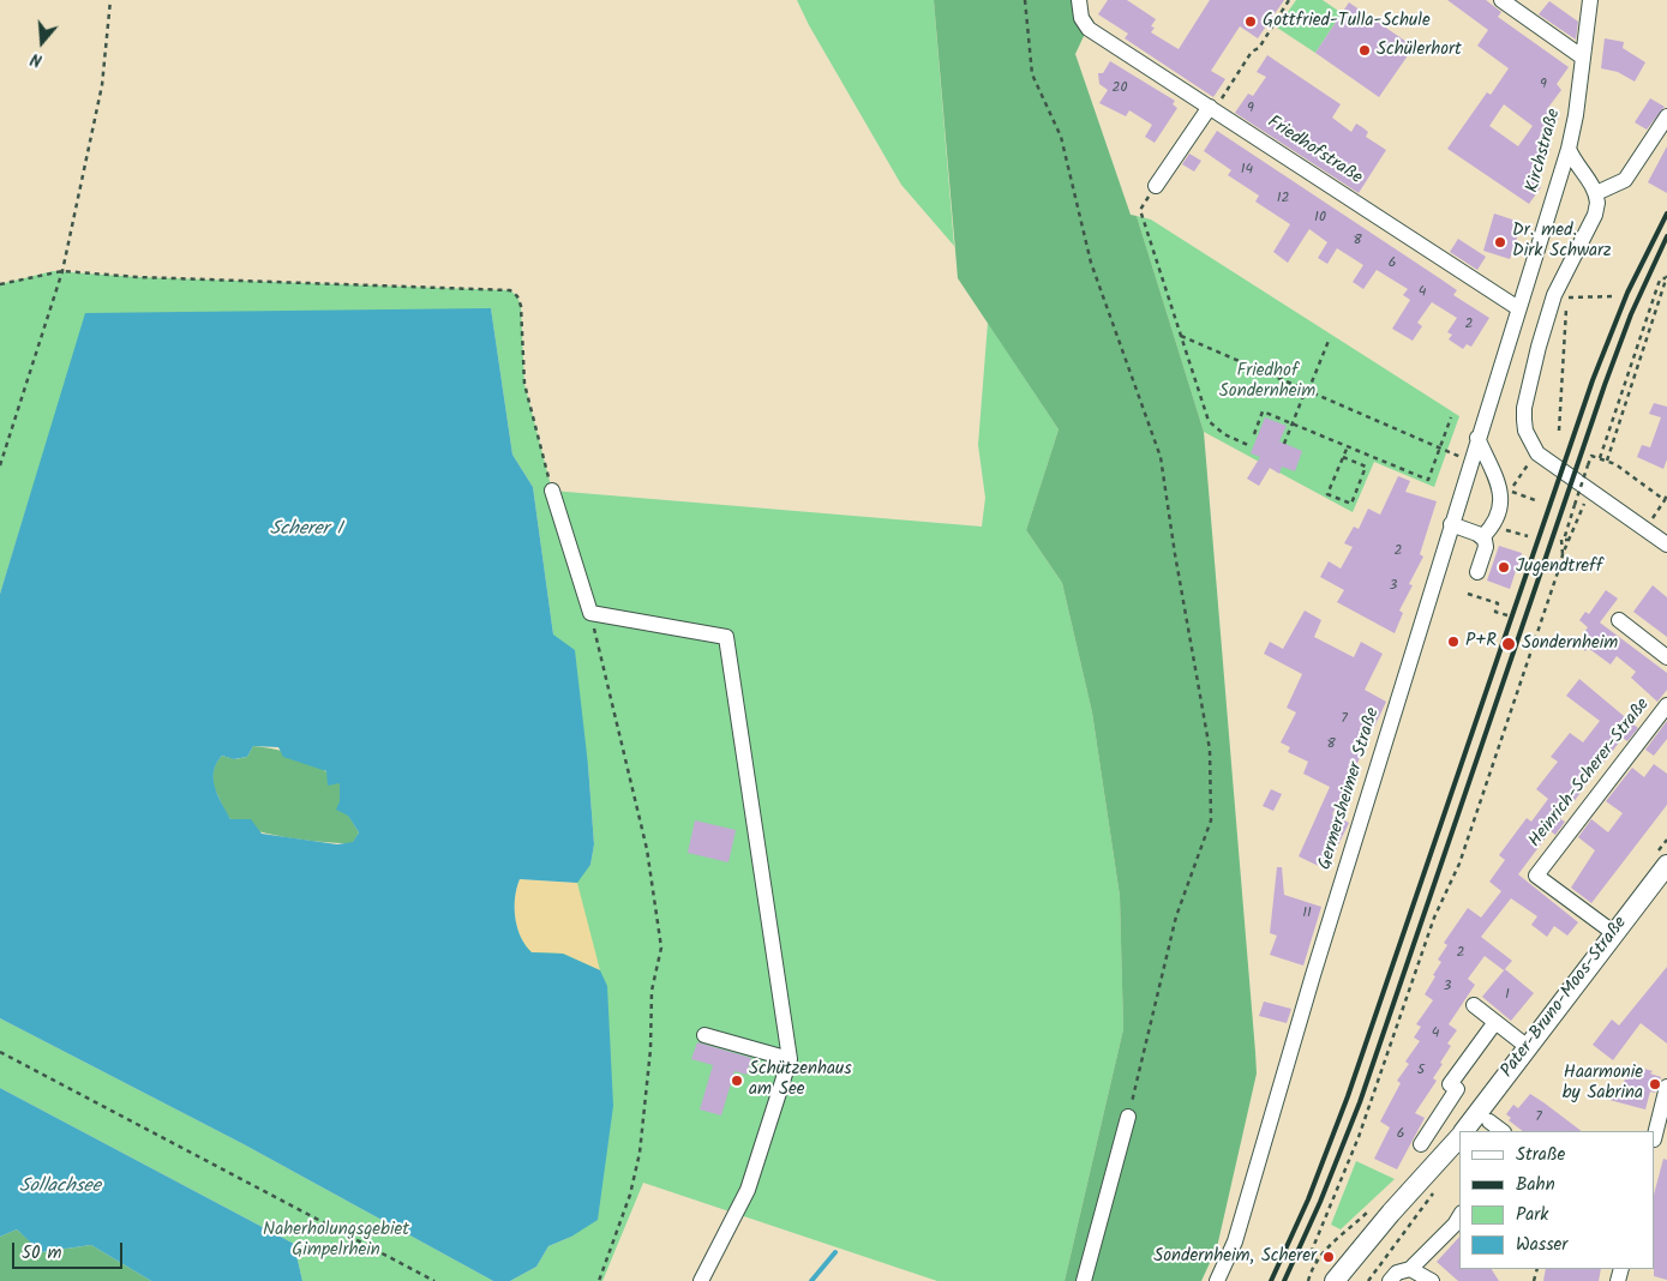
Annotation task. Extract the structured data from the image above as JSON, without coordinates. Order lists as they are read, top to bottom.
{
  "streets": {
    "main road": ["Pater-Bruno-Moos-Straße"],
    "street": [
      "Friedhofstraße",
      "Kirchstraße",
      "Heinrich-Scherer-Straße",
      "Germersheimer Straße"
    ]
  },
  "crossings": [
    ["Friedhofstraße", "Kirchstraße"],
    ["Friedhofstraße", "Germersheimer Straße"],
    ["Kirchstraße", "Germersheimer Straße"],
    ["Heinrich-Scherer-Straße", "Pater-Bruno-Moos-Straße"]
  ],
  "water": ["Scherer I", "Sollachsee"],
  "parks": ["Friedhof Sondernheim", "Naherholungsgebiet Gimpelrhein"],
  "places": [
    "Gottfried-Tulla-Schule",
    "Schülerhort",
    "Dr. med. Dirk Schwarz",
    "Jugendtreff",
    "P+R",
    "Sondernheim",
    "Schützenhaus am See",
    "Haarmonie by Sabrina",
    "Sondernheim, Scherer"
  ],
  "house_numbers": [
    "9",
    "20",
    "9",
    "14",
    "12",
    "10",
    "8",
    "6",
    "4",
    "2",
    "2",
    "3",
    "7",
    "8",
    "11",
    "2",
    "3",
    "1",
    "4",
    "5",
    "7",
    "6"
  ],
  "legend": [
    "Straße",
    "Bahn",
    "Park",
    "Wasser"
  ],
  "scale_bar": "50 m",
  "north": "bottom"
}
